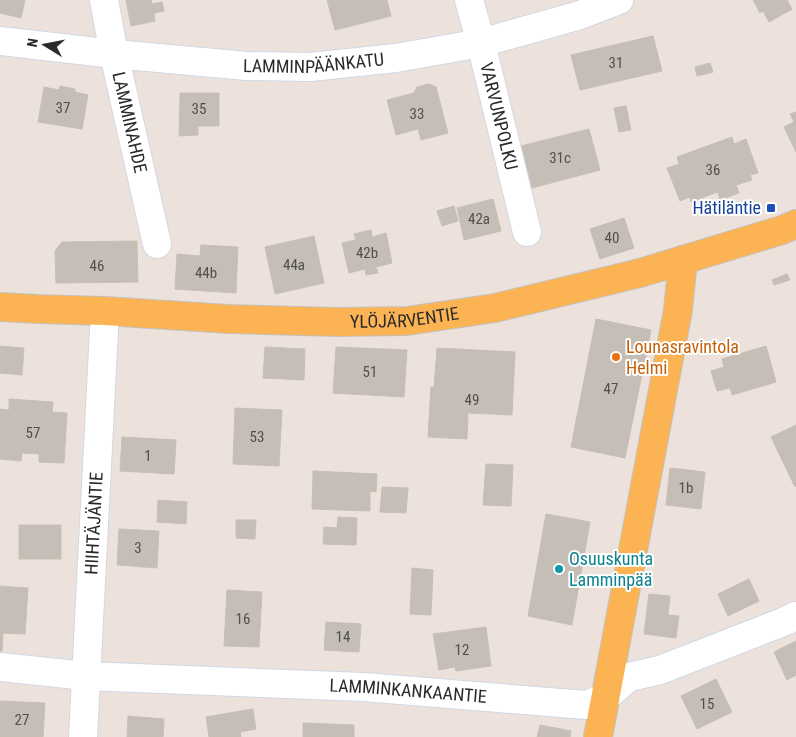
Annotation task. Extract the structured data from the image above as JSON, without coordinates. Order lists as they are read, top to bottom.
{
  "streets": {
    "main road": ["YLÖJÄRVENTIE"],
    "street": [
      "LAMMINPÄÄNKATU",
      "VARVUNPOLKU",
      "LAMMINAHDE",
      "HIIHTÄJÄNTIE",
      "LAMMINKANKAANTIE"
    ]
  },
  "crossings": [
    ["LAMMINPÄÄNKATU", "VARVUNPOLKU"],
    ["LAMMINPÄÄNKATU", "LAMMINAHDE"],
    ["YLÖJÄRVENTIE", "HIIHTÄJÄNTIE"],
    ["HIIHTÄJÄNTIE", "LAMMINKANKAANTIE"]
  ],
  "places": {
    "transit": ["Hätiläntie"],
    "other": ["Lounasravintola Helmi", "Osuuskunta Lamminpää"]
  },
  "house_numbers": [
    "31",
    "37",
    "35",
    "33",
    "31c",
    "36",
    "42a",
    "40",
    "42b",
    "44a",
    "46",
    "44b",
    "51",
    "47",
    "49",
    "57",
    "53",
    "1",
    "1b",
    "3",
    "16",
    "14",
    "12",
    "15",
    "27"
  ],
  "north": "left"
}
